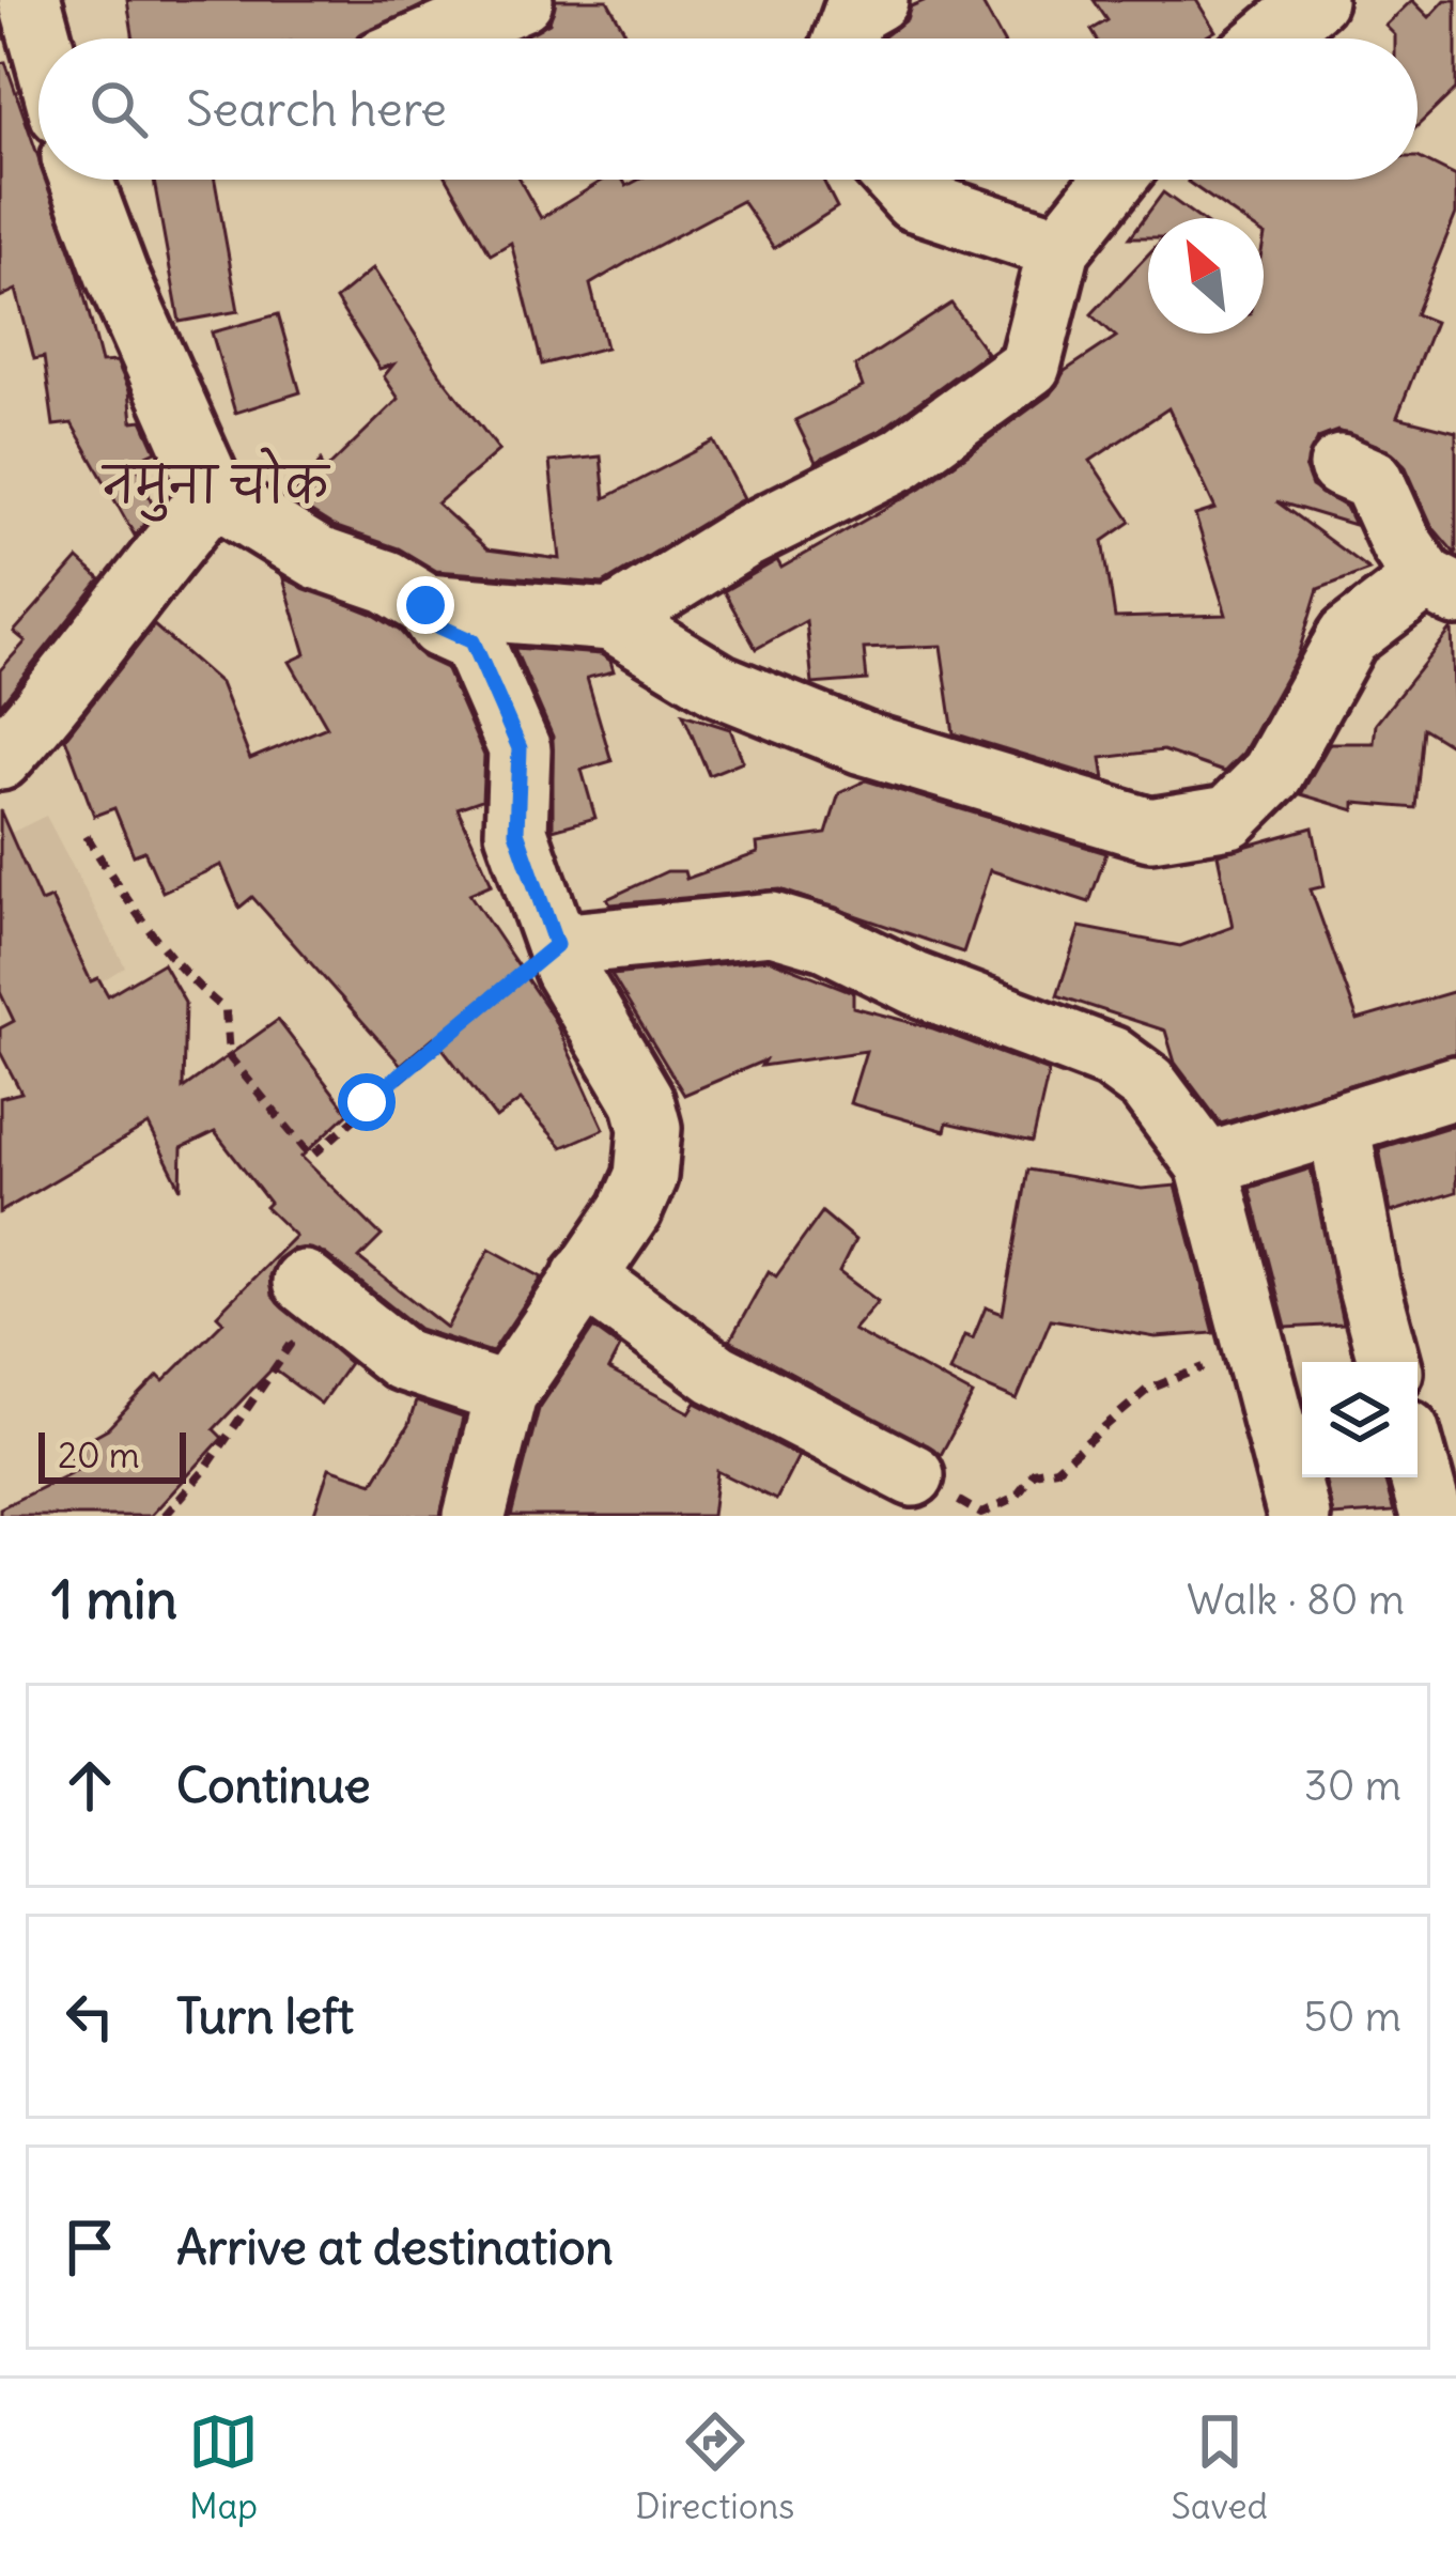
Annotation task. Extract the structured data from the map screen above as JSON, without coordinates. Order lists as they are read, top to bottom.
{
  "districts": ["नमुना चोक"],
  "scale_bar": "20 m",
  "north": "top left",
  "page": {
    "search": "Search here",
    "scale": "20 m",
    "heading": ["1 min", "Walk · 80 m"],
    "list": [
      ["Continue", "30 m"],
      ["Turn left", "50 m"],
      "Arrive at destination"
    ],
    "nav": ["Map", "Directions", "Saved"]
  }
}
